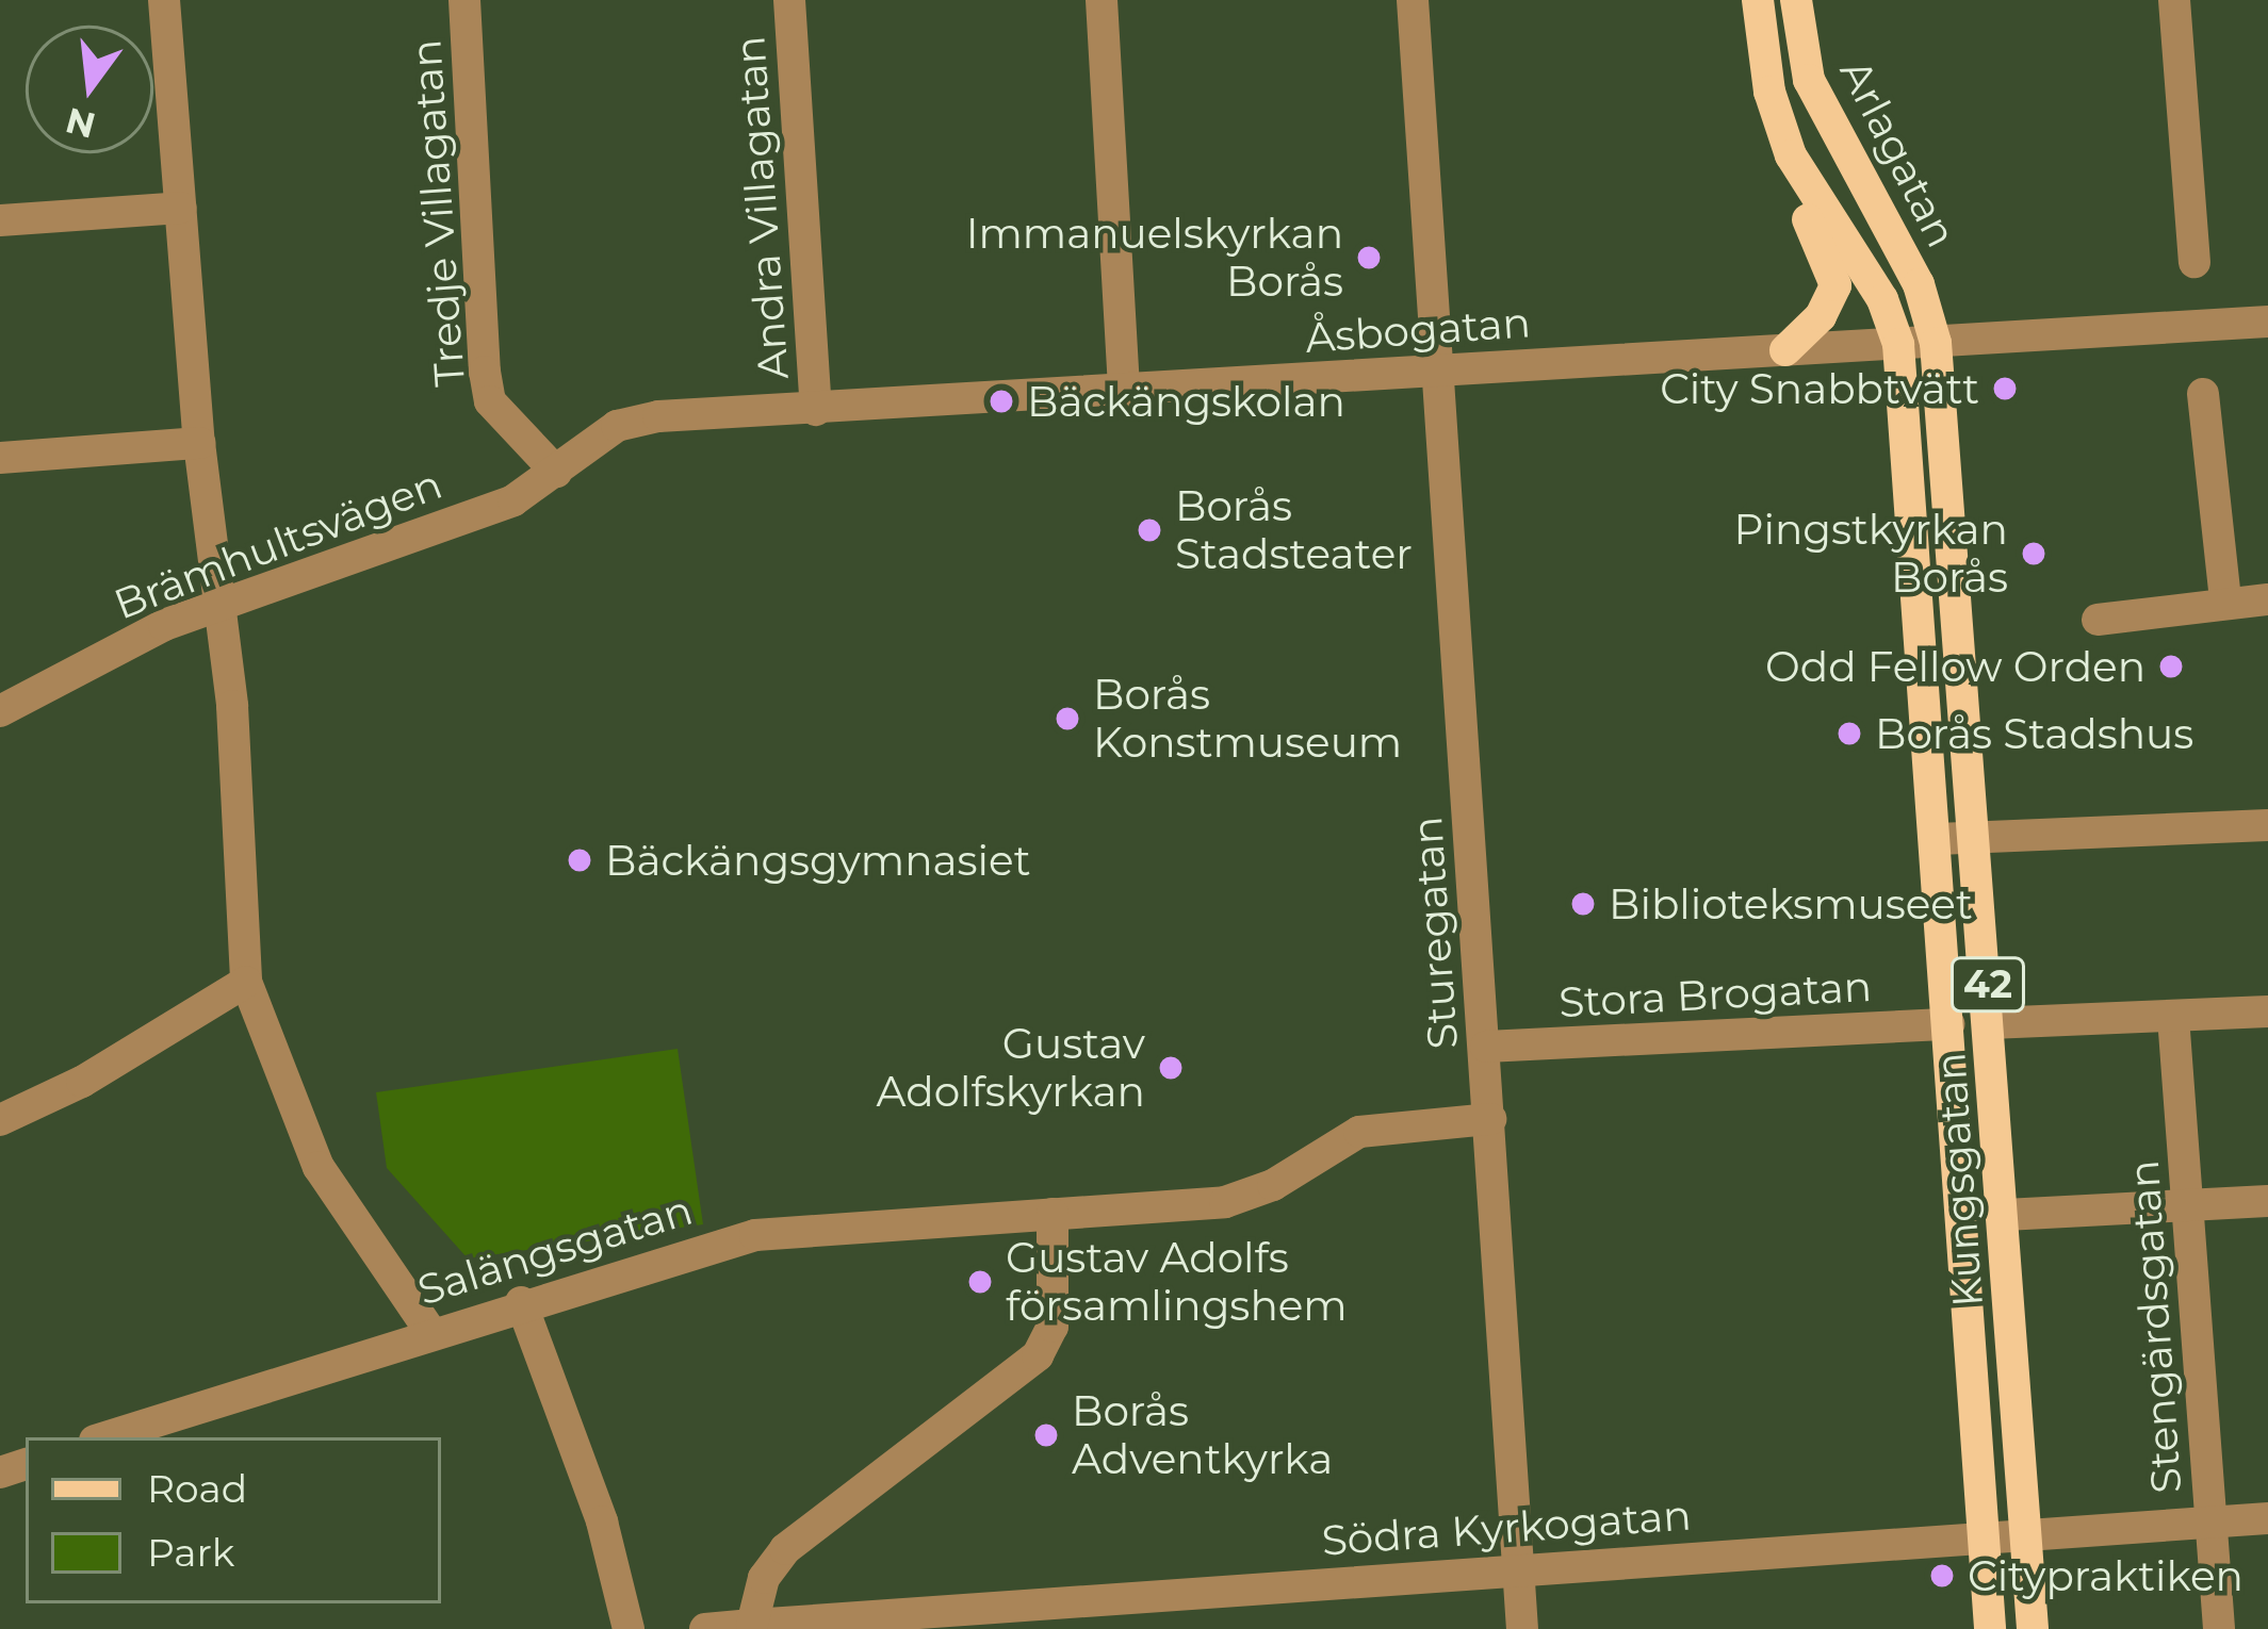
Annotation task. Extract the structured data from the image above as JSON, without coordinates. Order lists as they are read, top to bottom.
{
  "streets": {
    "main road": ["Arlagatan", "42", "Kungsgatan"],
    "street": [
      "Andra Villagatan",
      "Tredje Villagatan",
      "Åsbogatan",
      "Brämhultsvägen",
      "Sturegatan",
      "Stora Brogatan",
      "Salängsgatan",
      "Stengärdsgatan",
      "Södra Kyrkogatan"
    ]
  },
  "crossings": [
    ["Arlagatan", "Åsbogatan"],
    ["Arlagatan", "Kungsgatan"],
    ["Andra Villagatan", "Åsbogatan"],
    ["Tredje Villagatan", "Brämhultsvägen"],
    ["Åsbogatan", "Brämhultsvägen"],
    ["Åsbogatan", "Sturegatan"],
    ["Åsbogatan", "Kungsgatan"],
    ["Sturegatan", "Stora Brogatan"],
    ["Sturegatan", "Salängsgatan"],
    ["Sturegatan", "Södra Kyrkogatan"],
    ["Stora Brogatan", "Kungsgatan"],
    ["Kungsgatan", "Södra Kyrkogatan"],
    ["Stengärdsgatan", "Södra Kyrkogatan"]
  ],
  "places": [
    "Immanuelskyrkan Borås",
    "City Snabbtvätt",
    "Bäckängskolan",
    "Borås Stadsteater",
    "Pingstkyrkan Borås",
    "Odd Fellow Orden",
    "Borås Konstmuseum",
    "Borås Stadshus",
    "Bäckängsgymnasiet",
    "Biblioteksmuseet",
    "Gustav Adolfskyrkan",
    "Gustav Adolfs församlingshem",
    "Borås Adventkyrka",
    "Citypraktiken"
  ],
  "legend": ["Road", "Park"],
  "north": "bottom"
}
